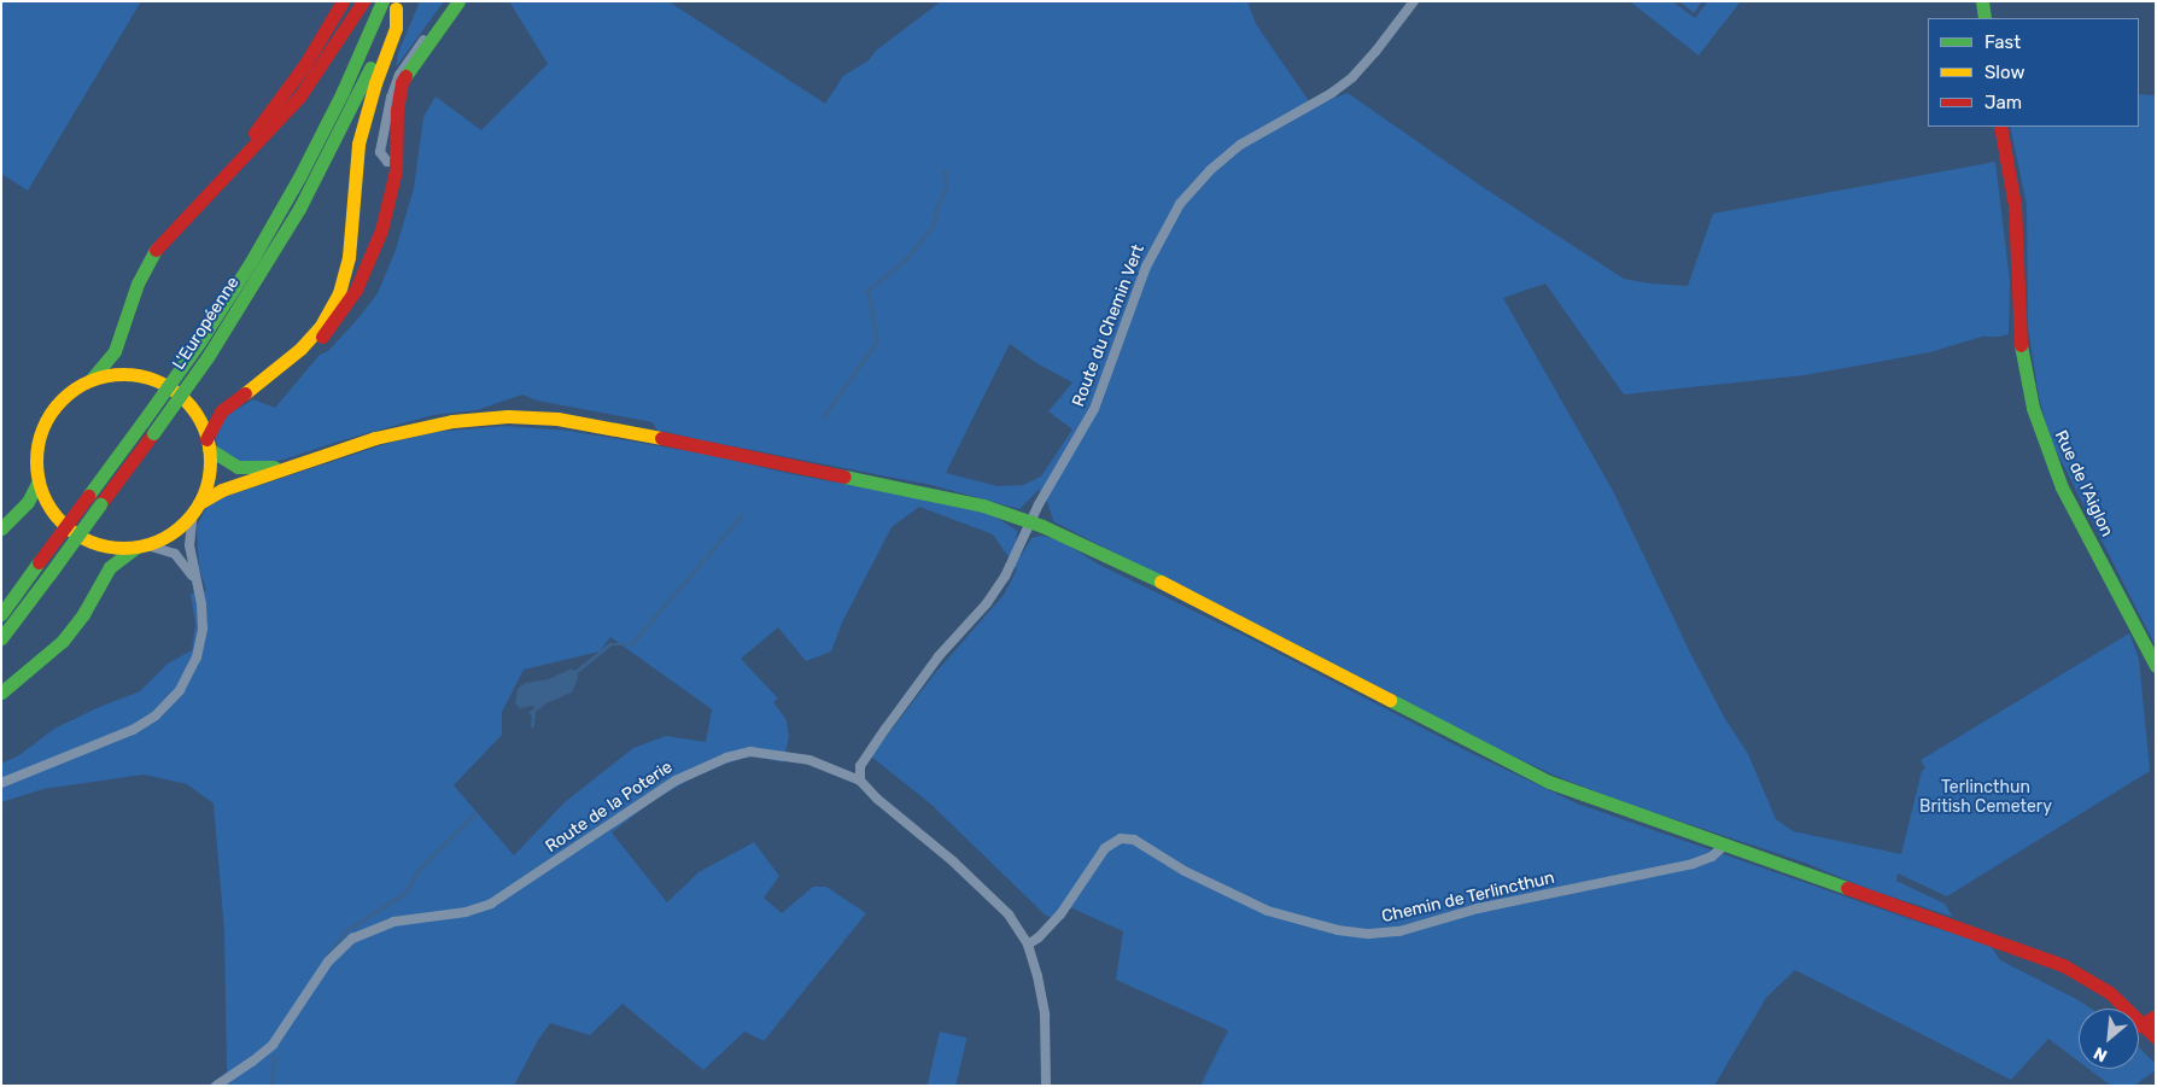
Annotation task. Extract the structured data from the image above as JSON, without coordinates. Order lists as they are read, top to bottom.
{
  "streets": {
    "main road": ["L'Européenne", "Rue de l'Aiglon"],
    "street": ["Route du Chemin Vert", "Route de la Poterie", "Chemin de Terlincthun"]
  },
  "crossings": [
    ["Route du Chemin Vert", "Route de la Poterie"],
    ["Route de la Poterie", "Chemin de Terlincthun"]
  ],
  "parks": ["Terlincthun British Cemetery"],
  "legend": ["Fast", "Slow", "Jam"],
  "north": "bottom left"
}
